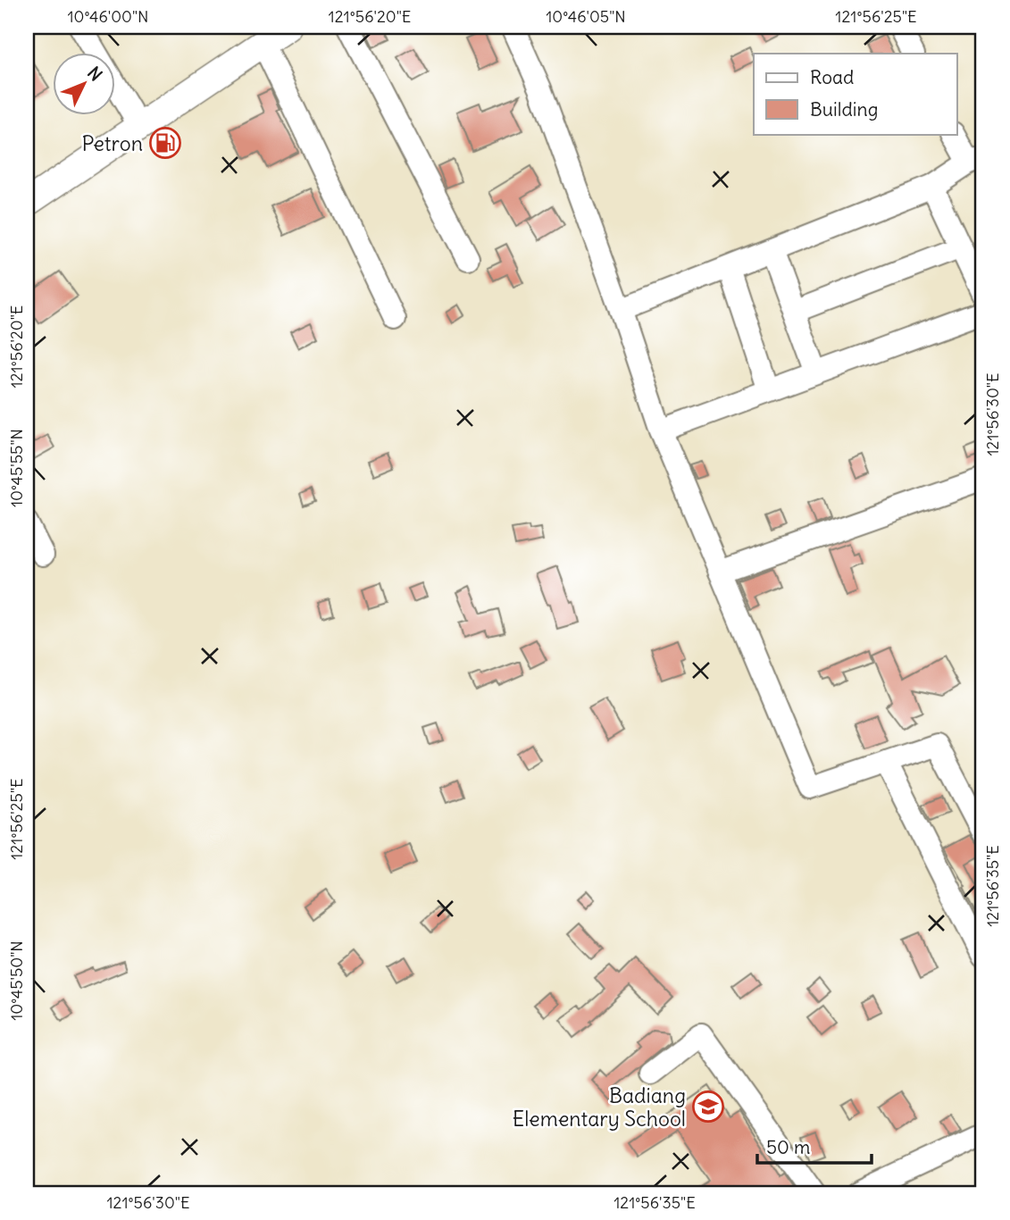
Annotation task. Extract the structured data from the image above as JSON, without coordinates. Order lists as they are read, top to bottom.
{
  "places": {
    "fuel station": ["Petron"],
    "school or university": ["Badiang Elementary School"]
  },
  "legend": ["Road", "Building"],
  "scale_bar": "50 m",
  "north": "top right",
  "coordinates": [
    "10°46'00\"N",
    "121°56'20\"E",
    "10°46'05\"N",
    "121°56'25\"E",
    "121°56'30\"E",
    "10°45'55\"N",
    "121°56'35\"E",
    "10°45'50\"N"
  ]
}
